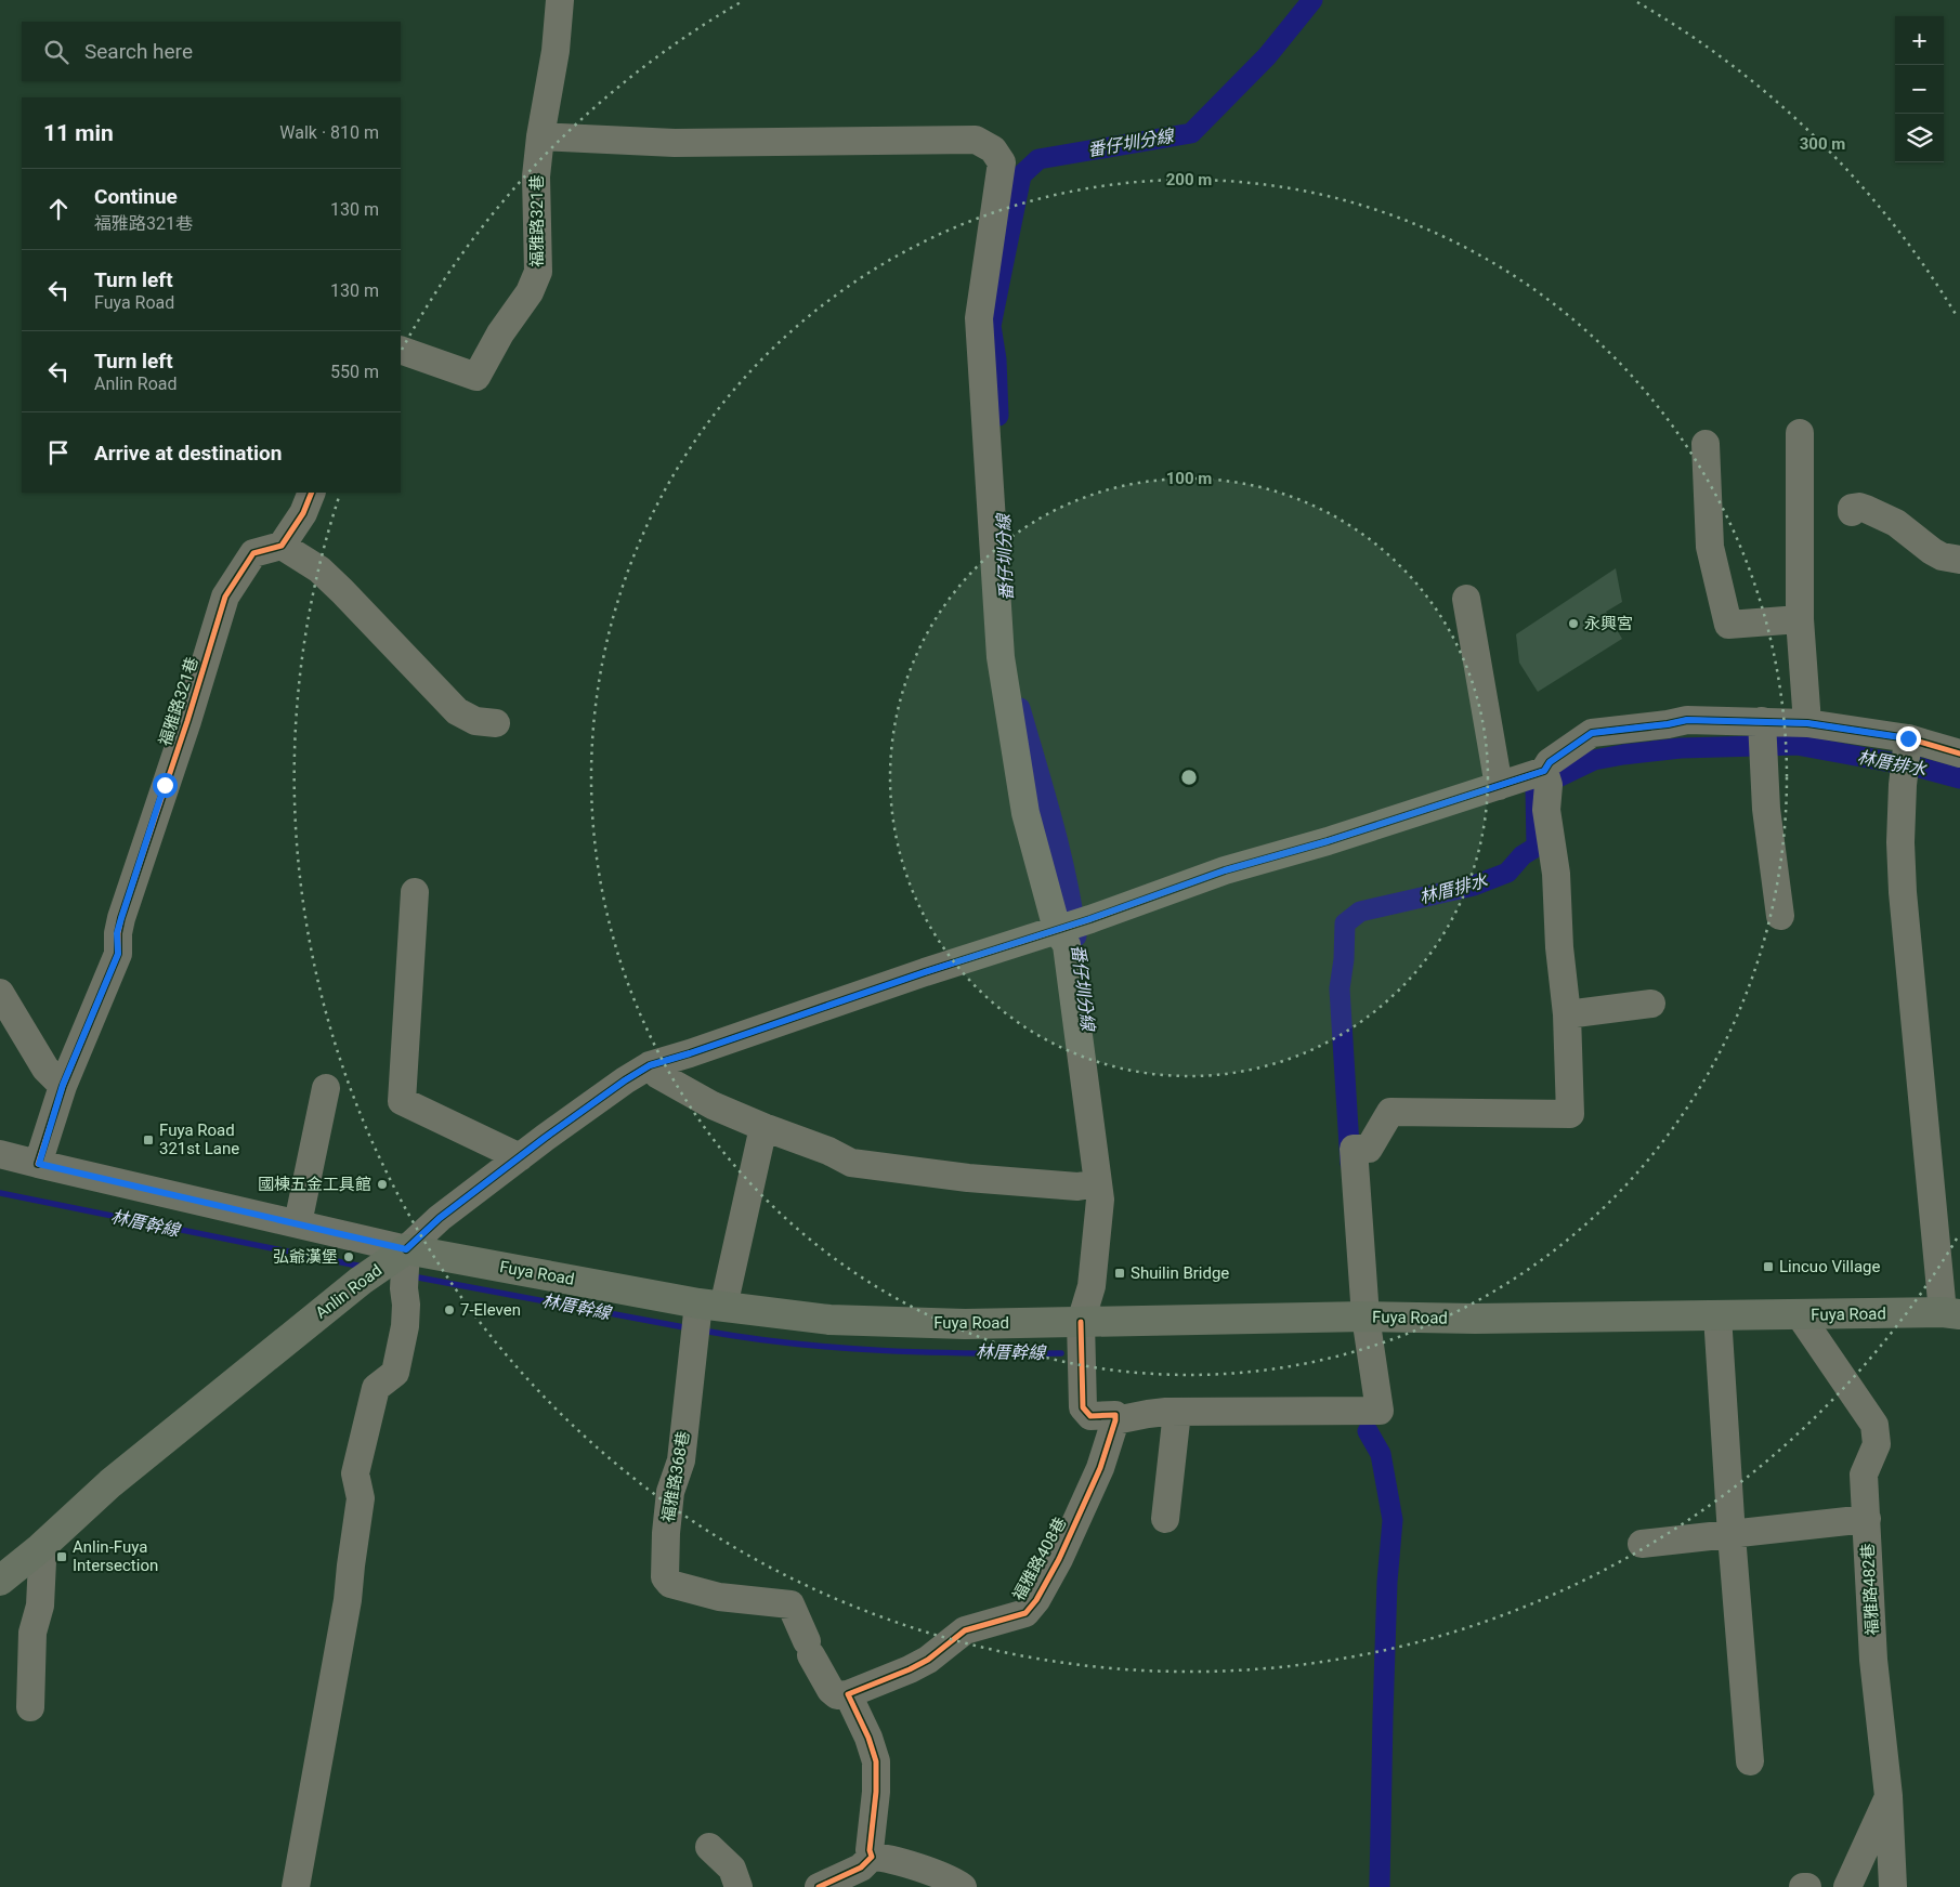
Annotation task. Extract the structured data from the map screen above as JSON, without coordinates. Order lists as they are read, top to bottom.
{
  "streets": {
    "main road": ["Fuya Road", "Anlin Road"],
    "street": [
      "福雅路321巷",
      "福雅路368巷",
      "福雅路408巷",
      "福雅路482巷"
    ]
  },
  "crossings": [
    ["福雅路321巷", "Fuya Road"],
    ["Fuya Road", "Anlin Road"],
    ["Fuya Road", "福雅路368巷"],
    ["Fuya Road", "福雅路482巷"],
    ["福雅路368巷", "福雅路408巷"]
  ],
  "water": ["番仔圳分線", "林厝排水", "林厝幹線"],
  "places": {
    "other": [
      "永興宮",
      "國棟五金工具館",
      "弘爺漢堡",
      "7-Eleven"
    ],
    "transit": [
      "Fuya Road 321st Lane",
      "Lincuo Village",
      "Shuilin Bridge",
      "Anlin-Fuya Intersection"
    ]
  },
  "page": {
    "map_buttons": ["+", "−"],
    "search": "Search here",
    "heading": ["11 min", "Walk · 810 m"],
    "list": [
      ["Continue", "福雅路321巷", "130 m"],
      ["Turn left", "Fuya Road", "130 m"],
      ["Turn left", "Anlin Road", "550 m"],
      "Arrive at destination"
    ]
  },
  "rings": ["300 m", "200 m", "100 m"]
}
